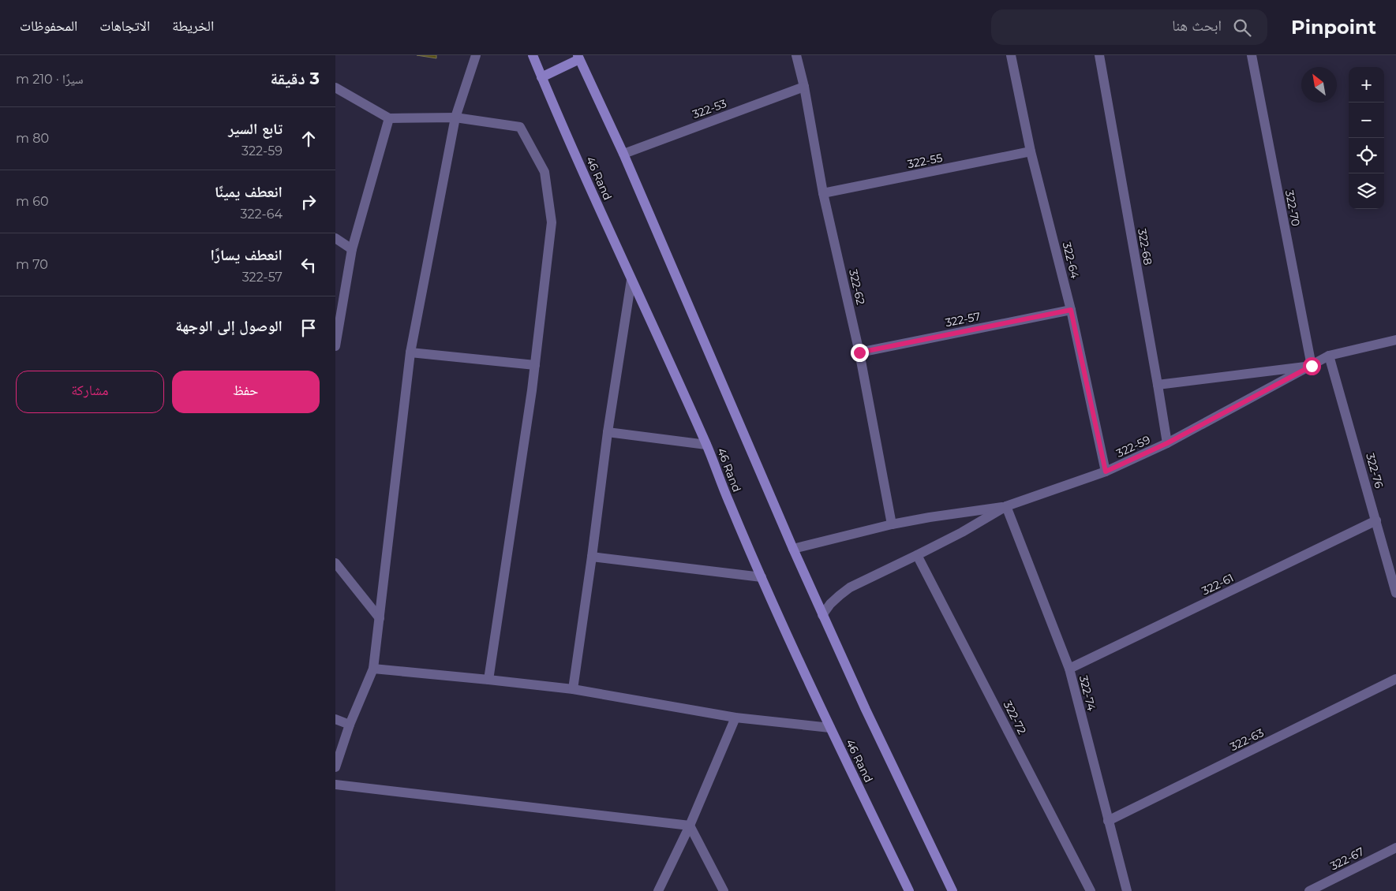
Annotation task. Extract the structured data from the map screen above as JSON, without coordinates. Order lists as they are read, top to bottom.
{
  "streets": {
    "main road": ["46 Rand"],
    "street": [
      "322-53",
      "322-55",
      "322-70",
      "322-68",
      "322-64",
      "322-62",
      "322-57",
      "322-59",
      "322-76",
      "322-61",
      "322-74",
      "322-72",
      "322-63",
      "322-67"
    ]
  },
  "crossings": [
    ["322-53", "322-62"],
    ["322-55", "322-64"],
    ["322-55", "322-62"],
    ["322-70", "322-59"],
    ["322-68", "322-59"],
    ["322-64", "322-57"],
    ["322-64", "322-59"],
    ["322-62", "322-57"],
    ["322-59", "322-76"],
    ["322-59", "322-74"],
    ["322-59", "322-72"],
    ["322-76", "322-61"],
    ["322-61", "322-74"],
    ["322-74", "322-63"]
  ],
  "north": "top left",
  "page": {
    "header": "Pinpoint",
    "search": "ابحث هنا",
    "nav": ["الخريطة", "الاتجاهات", "المحفوظات"],
    "heading": ["3 دقيقة", "سيرًا · 210 m"],
    "map_buttons": ["+", "−"],
    "list": [
      ["تابع السير", "322-59", "80 m"],
      ["انعطف يمينًا", "322-64", "60 m"],
      ["انعطف يسارًا", "322-57", "70 m"],
      "الوصول إلى الوجهة"
    ],
    "buttons": ["حفظ", "مشاركة"]
  }
}
